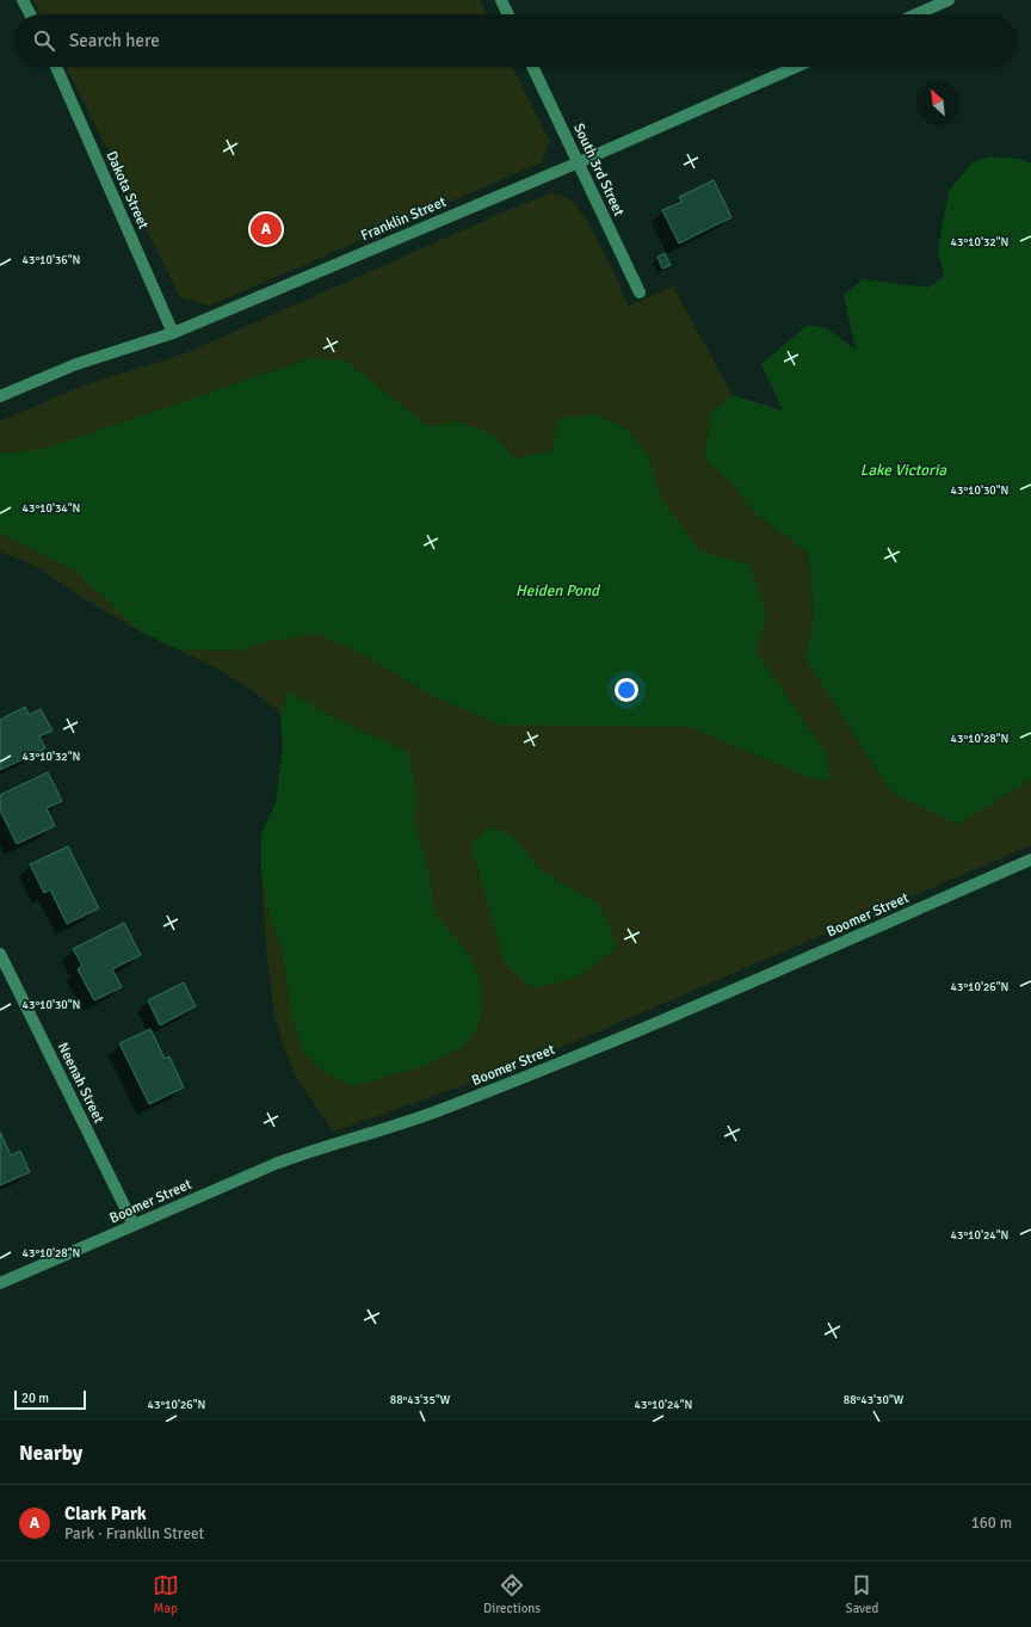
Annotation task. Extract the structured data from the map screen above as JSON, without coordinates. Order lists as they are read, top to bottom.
{
  "streets": {
    "street": [
      "South 3rd Street",
      "Dakota Street",
      "Franklin Street",
      "Boomer Street",
      "Neenah Street"
    ]
  },
  "crossings": [
    ["South 3rd Street", "Franklin Street"],
    ["Dakota Street", "Franklin Street"],
    ["Boomer Street", "Neenah Street"]
  ],
  "water": ["Lake Victoria", "Heiden Pond"],
  "scale_bar": "20 m",
  "north": "top left",
  "page": {
    "search": "Search here",
    "pins": "A",
    "scale": "20 m",
    "heading": "Nearby",
    "list": [
      {
        "mark": "A",
        "name": "Clark Park",
        "note": "Park · Franklin Street",
        "value": "160 m"
      }
    ],
    "nav": ["Map", "Directions", "Saved"]
  },
  "coordinates": [
    "43°10'32\"N",
    "43°10'36\"N",
    "43°10'30\"N",
    "43°10'34\"N",
    "43°10'28\"N",
    "43°10'26\"N",
    "43°10'24\"N",
    "88°43'35\"W",
    "88°43'30\"W"
  ]
}
